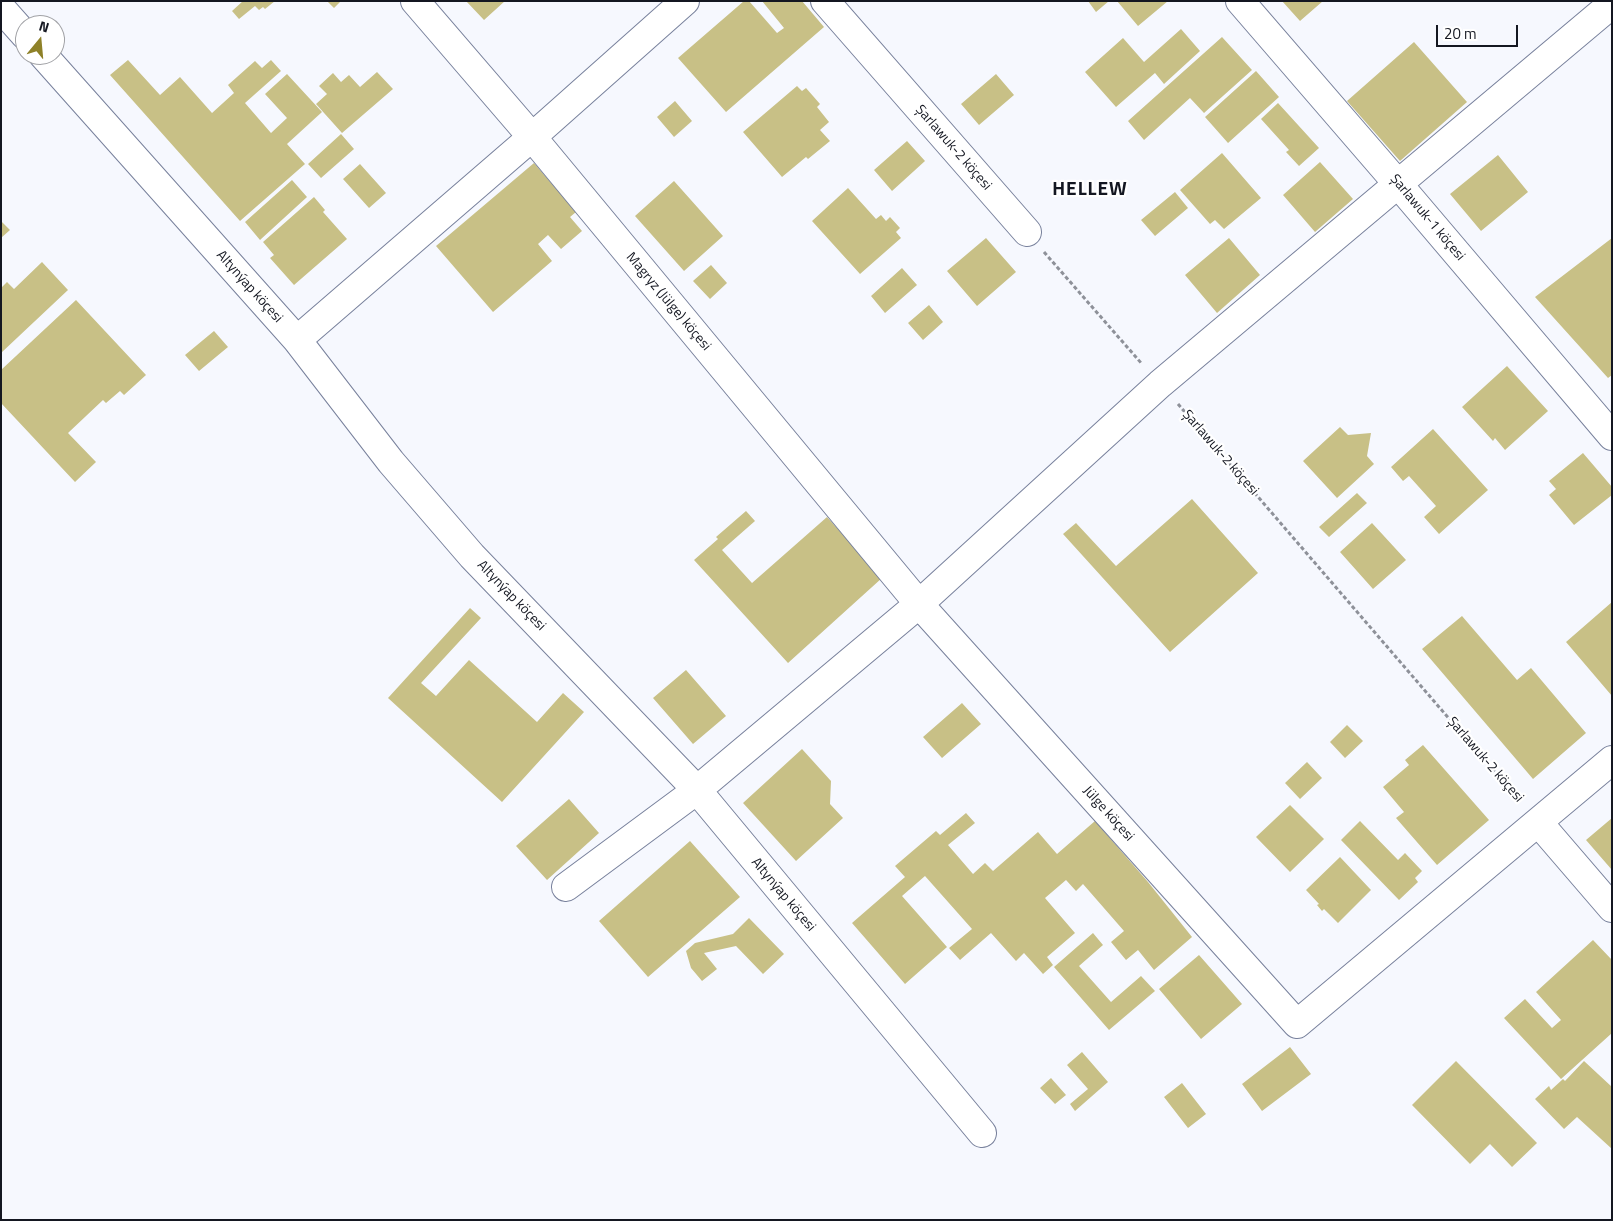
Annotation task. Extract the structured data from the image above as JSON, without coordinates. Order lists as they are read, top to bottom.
{
  "streets": {
    "street": [
      "Şarlawuk-2 köçesi",
      "Şarlawuk-1 köçesi",
      "Altynýap köçesi",
      "Magryz (Jülge) köçesi",
      "Jülge köçesi"
    ]
  },
  "crossings": [
    ["Şarlawuk-2 köçesi", "Jülge köçesi"],
    ["Magryz (Jülge) köçesi", "Jülge köçesi"]
  ],
  "districts": ["HELLEW"],
  "scale_bar": "20 m",
  "north": "top"
}
